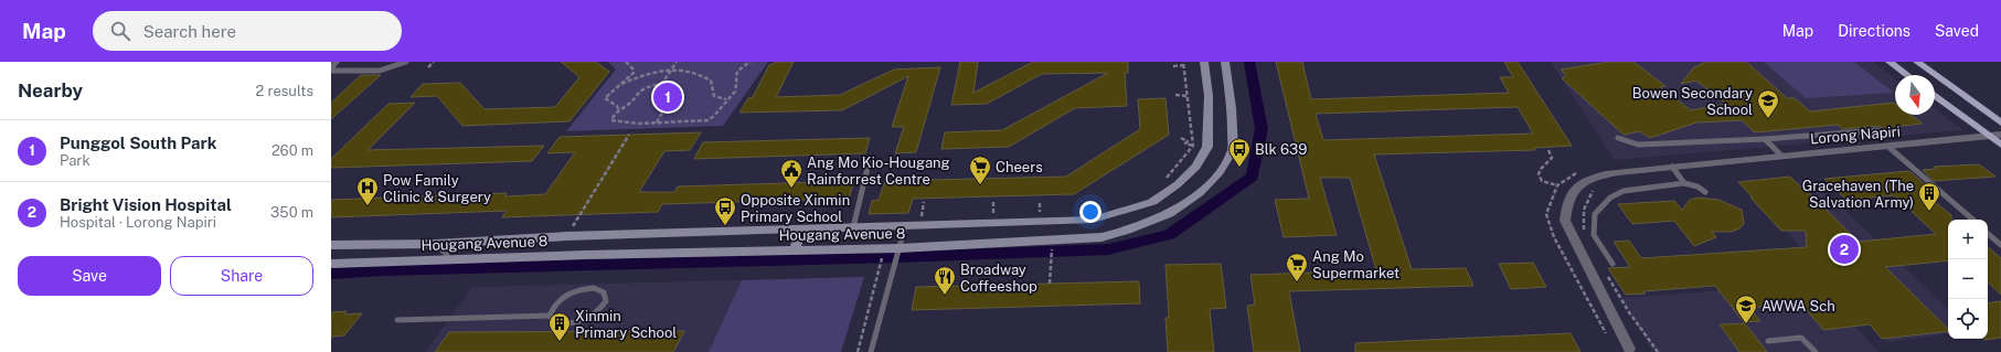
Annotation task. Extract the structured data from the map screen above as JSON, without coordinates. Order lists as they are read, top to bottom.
{
  "streets": {
    "main road": ["Hougang Avenue 8"],
    "street": ["Lorong Napiri"]
  },
  "places": {
    "school or university": ["Bowen Secondary School", "AWWA Sch"],
    "bus stop": ["Blk 639", "Opposite Xinmin Primary School"],
    "supermarket": ["Cheers", "Ang Mo Supermarket"],
    "public building": ["Ang Mo Kio-Hougang Rainforrest Centre"],
    "hospital": ["Pow Family Clinic & Surgery"],
    "building": ["Gracehaven (The Salvation Army)", "Xinmin Primary School"],
    "restaurant": ["Broadway Coffeeshop"]
  },
  "north": "bottom",
  "page": {
    "header": "Map",
    "search": "Search here",
    "nav": ["Map", "Directions", "Saved"],
    "heading": ["Nearby", "2 results"],
    "pins": ["1", "2"],
    "list": [
      {
        "mark": "1",
        "name": "Punggol South Park",
        "note": "Park",
        "value": "260 m"
      },
      {
        "mark": "2",
        "name": "Bright Vision Hospital",
        "note": "Hospital · Lorong Napiri",
        "value": "350 m"
      }
    ],
    "map_buttons": ["+", "−"],
    "buttons": ["Save", "Share"]
  }
}
